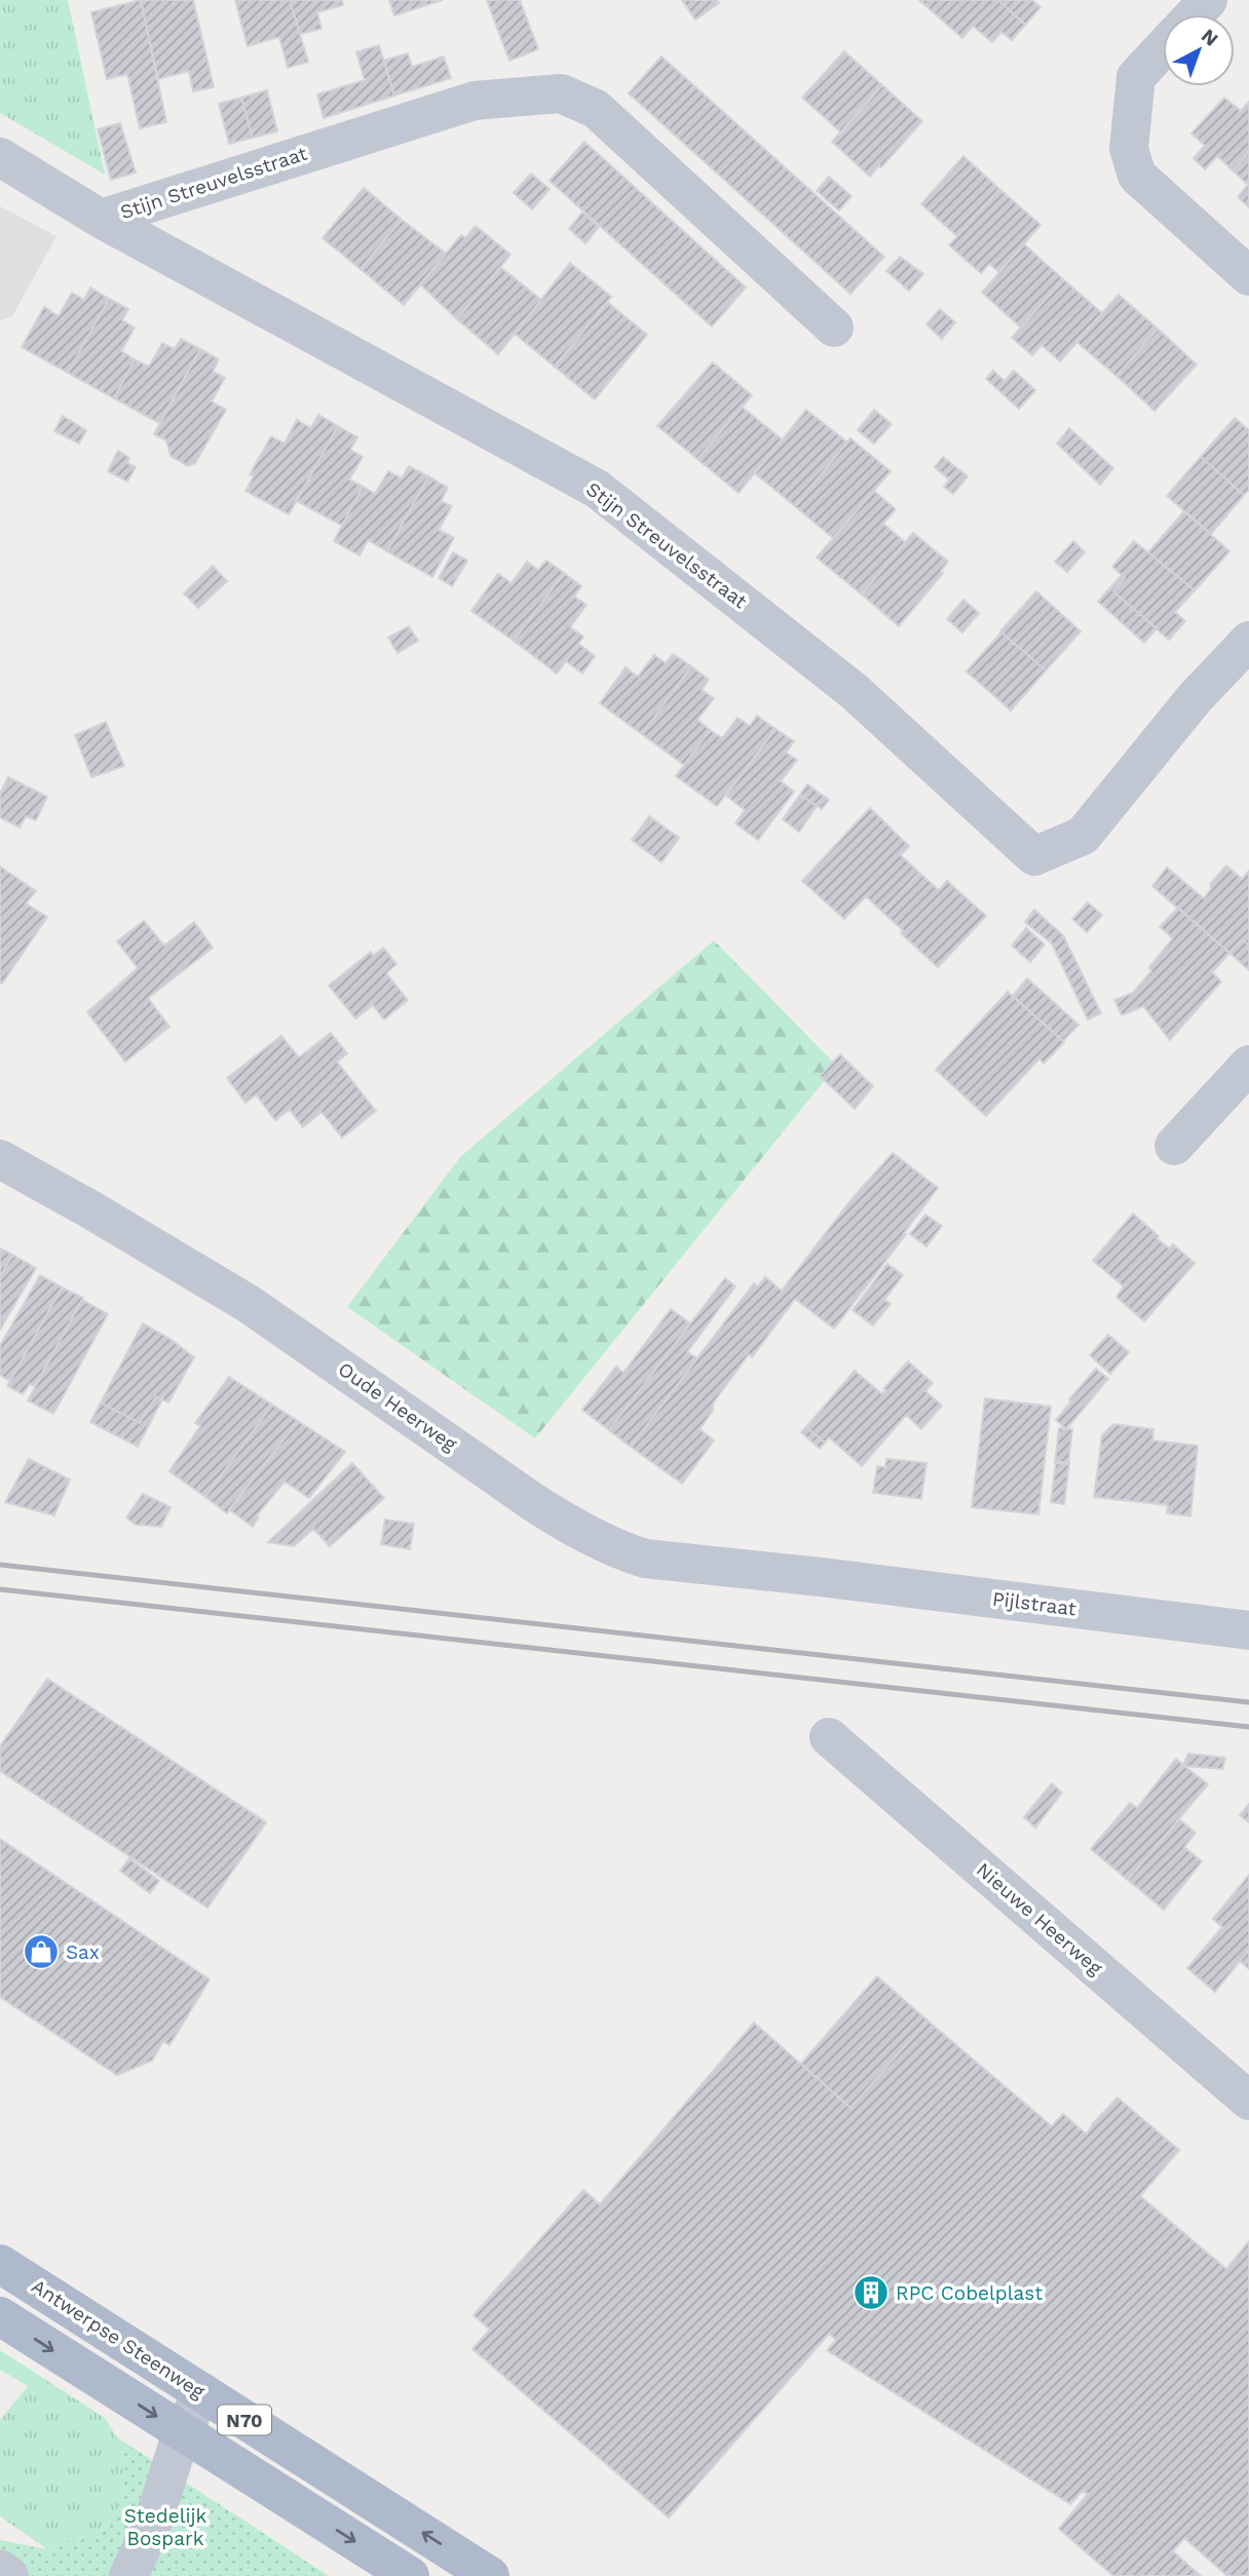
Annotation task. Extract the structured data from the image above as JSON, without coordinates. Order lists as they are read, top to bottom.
{
  "streets": {
    "main road": ["Antwerpse Steenweg", "N70"],
    "street": [
      "Stijn Streuvelsstraat",
      "Oude Heerweg",
      "Pijlstraat",
      "Nieuwe Heerweg"
    ]
  },
  "crossings": [
    ["Oude Heerweg", "Pijlstraat"]
  ],
  "parks": ["Stedelijk Bospark"],
  "places": {
    "shop": ["Sax"],
    "building": ["RPC Cobelplast"]
  },
  "north": "top right"
}
